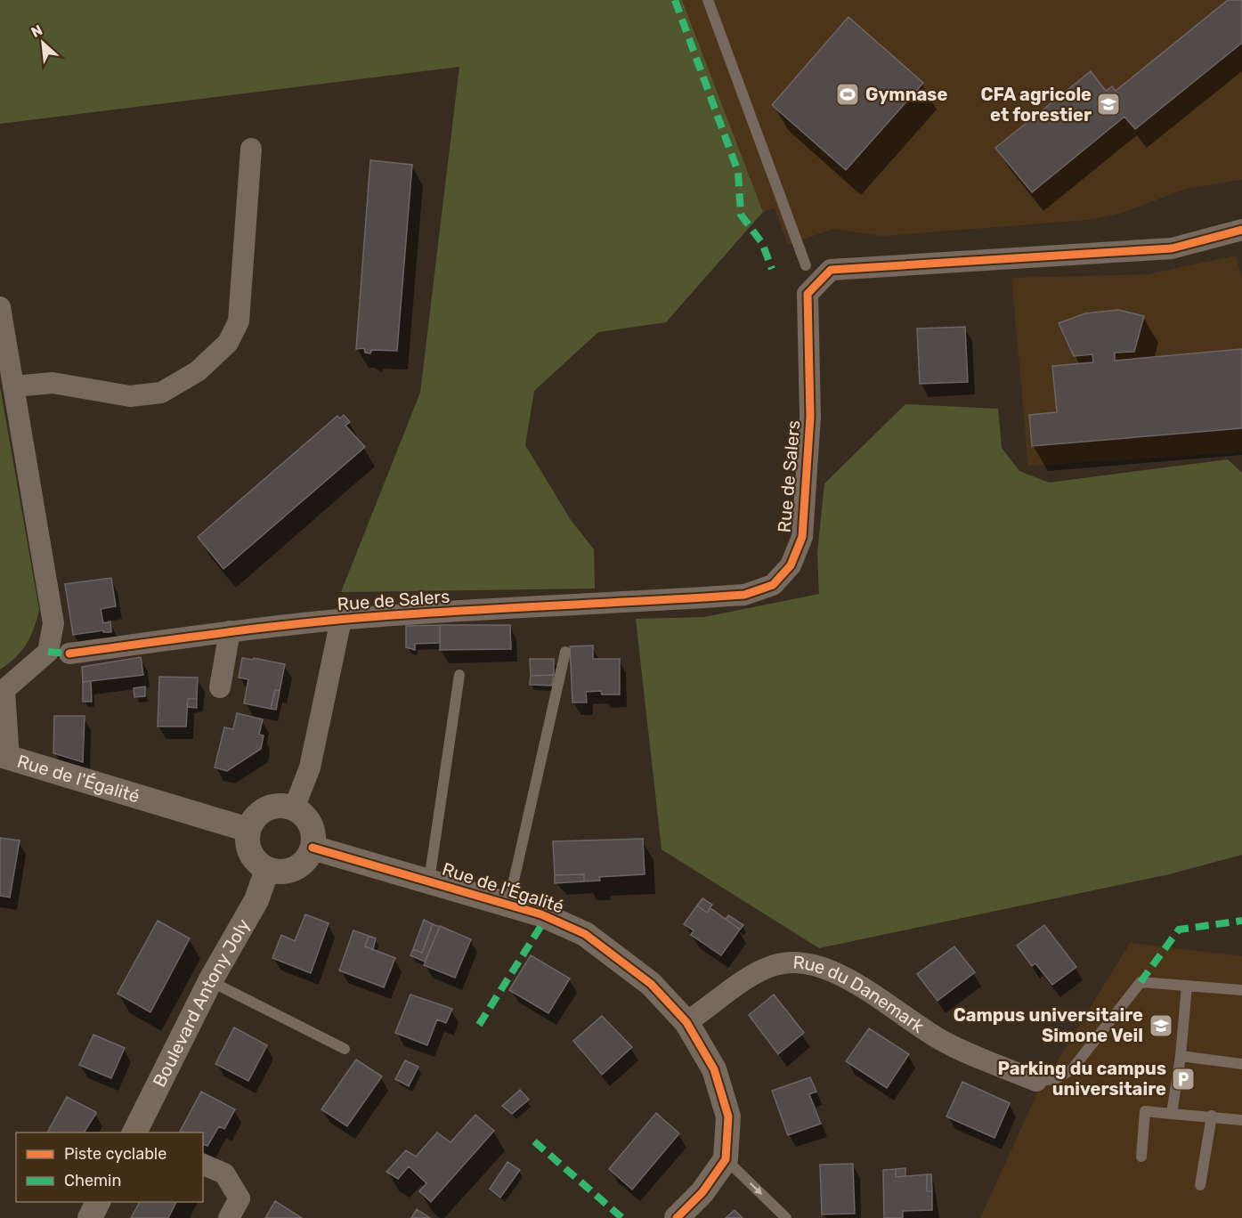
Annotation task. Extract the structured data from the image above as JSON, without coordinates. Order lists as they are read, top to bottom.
{
  "streets": {
    "street": [
      "Rue de Salers",
      "Rue de l'Égalité",
      "Rue du Danemark",
      "Boulevard Antony Joly"
    ]
  },
  "crossings": [
    ["Rue de l'Égalité", "Rue du Danemark"],
    ["Rue de l'Égalité", "Boulevard Antony Joly"]
  ],
  "places": {
    "sports": ["Gymnase"],
    "school or university": ["CFA agricole et forestier", "Campus universitaire Simone Veil"],
    "parking": ["Parking du campus universitaire"]
  },
  "legend": ["Piste cyclable", "Chemin"],
  "north": "top left"
}
